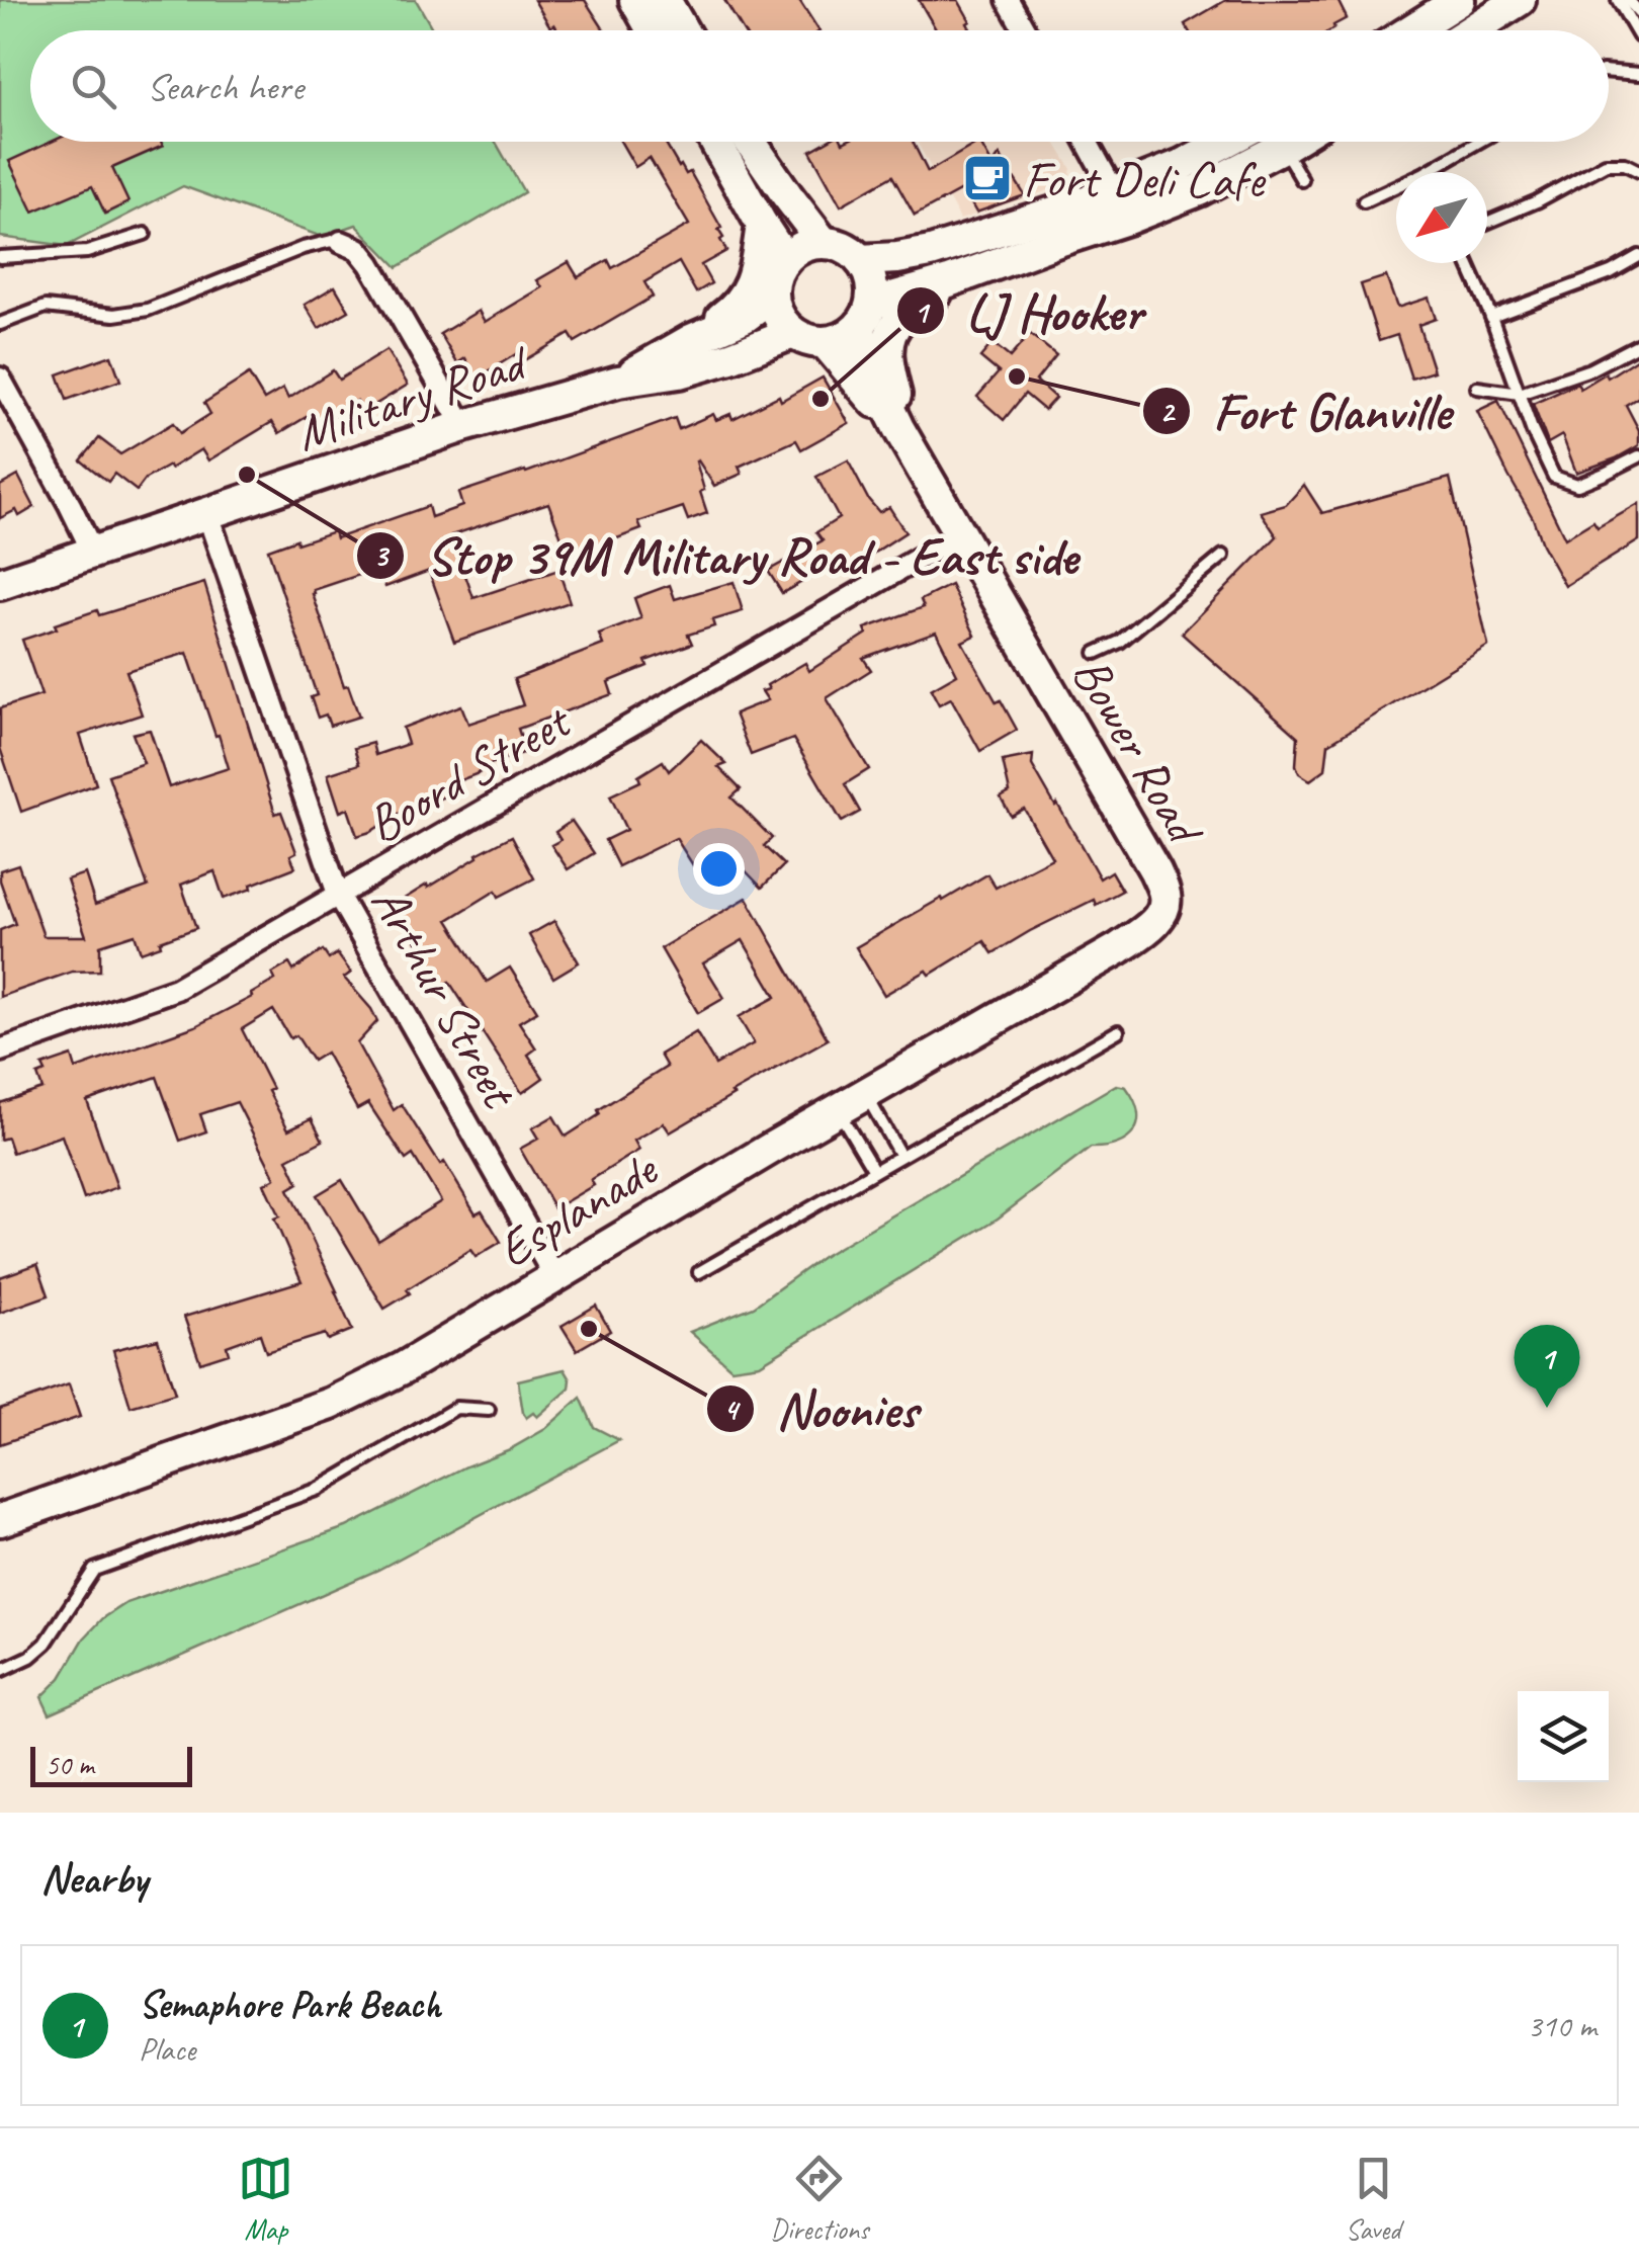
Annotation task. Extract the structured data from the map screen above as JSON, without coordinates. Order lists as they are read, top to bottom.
{
  "streets": {
    "main road": ["Military Road", "Bower Road", "Esplanade"],
    "street": ["Boord Street", "Arthur Street"]
  },
  "crossings": [
    ["Military Road", "Bower Road"],
    ["Military Road", "Arthur Street"],
    ["Bower Road", "Boord Street"],
    ["Bower Road", "Esplanade"],
    ["Boord Street", "Arthur Street"],
    ["Arthur Street", "Esplanade"]
  ],
  "places": {
    "cafe": ["Fort Deli Cafe"],
    "other": [
      "Fort Glanville",
      "LJ Hooker",
      "Stop 39M Military Road - East side",
      "Noonies"
    ]
  },
  "scale_bar": "50 m",
  "north": "bottom left",
  "page": {
    "search": "Search here",
    "pins": "1",
    "scale": "50 m",
    "heading": "Nearby",
    "list": [
      {
        "mark": "1",
        "name": "Semaphore Park Beach",
        "note": "Place",
        "value": "310 m"
      }
    ],
    "nav": ["Map", "Directions", "Saved"]
  }
}
